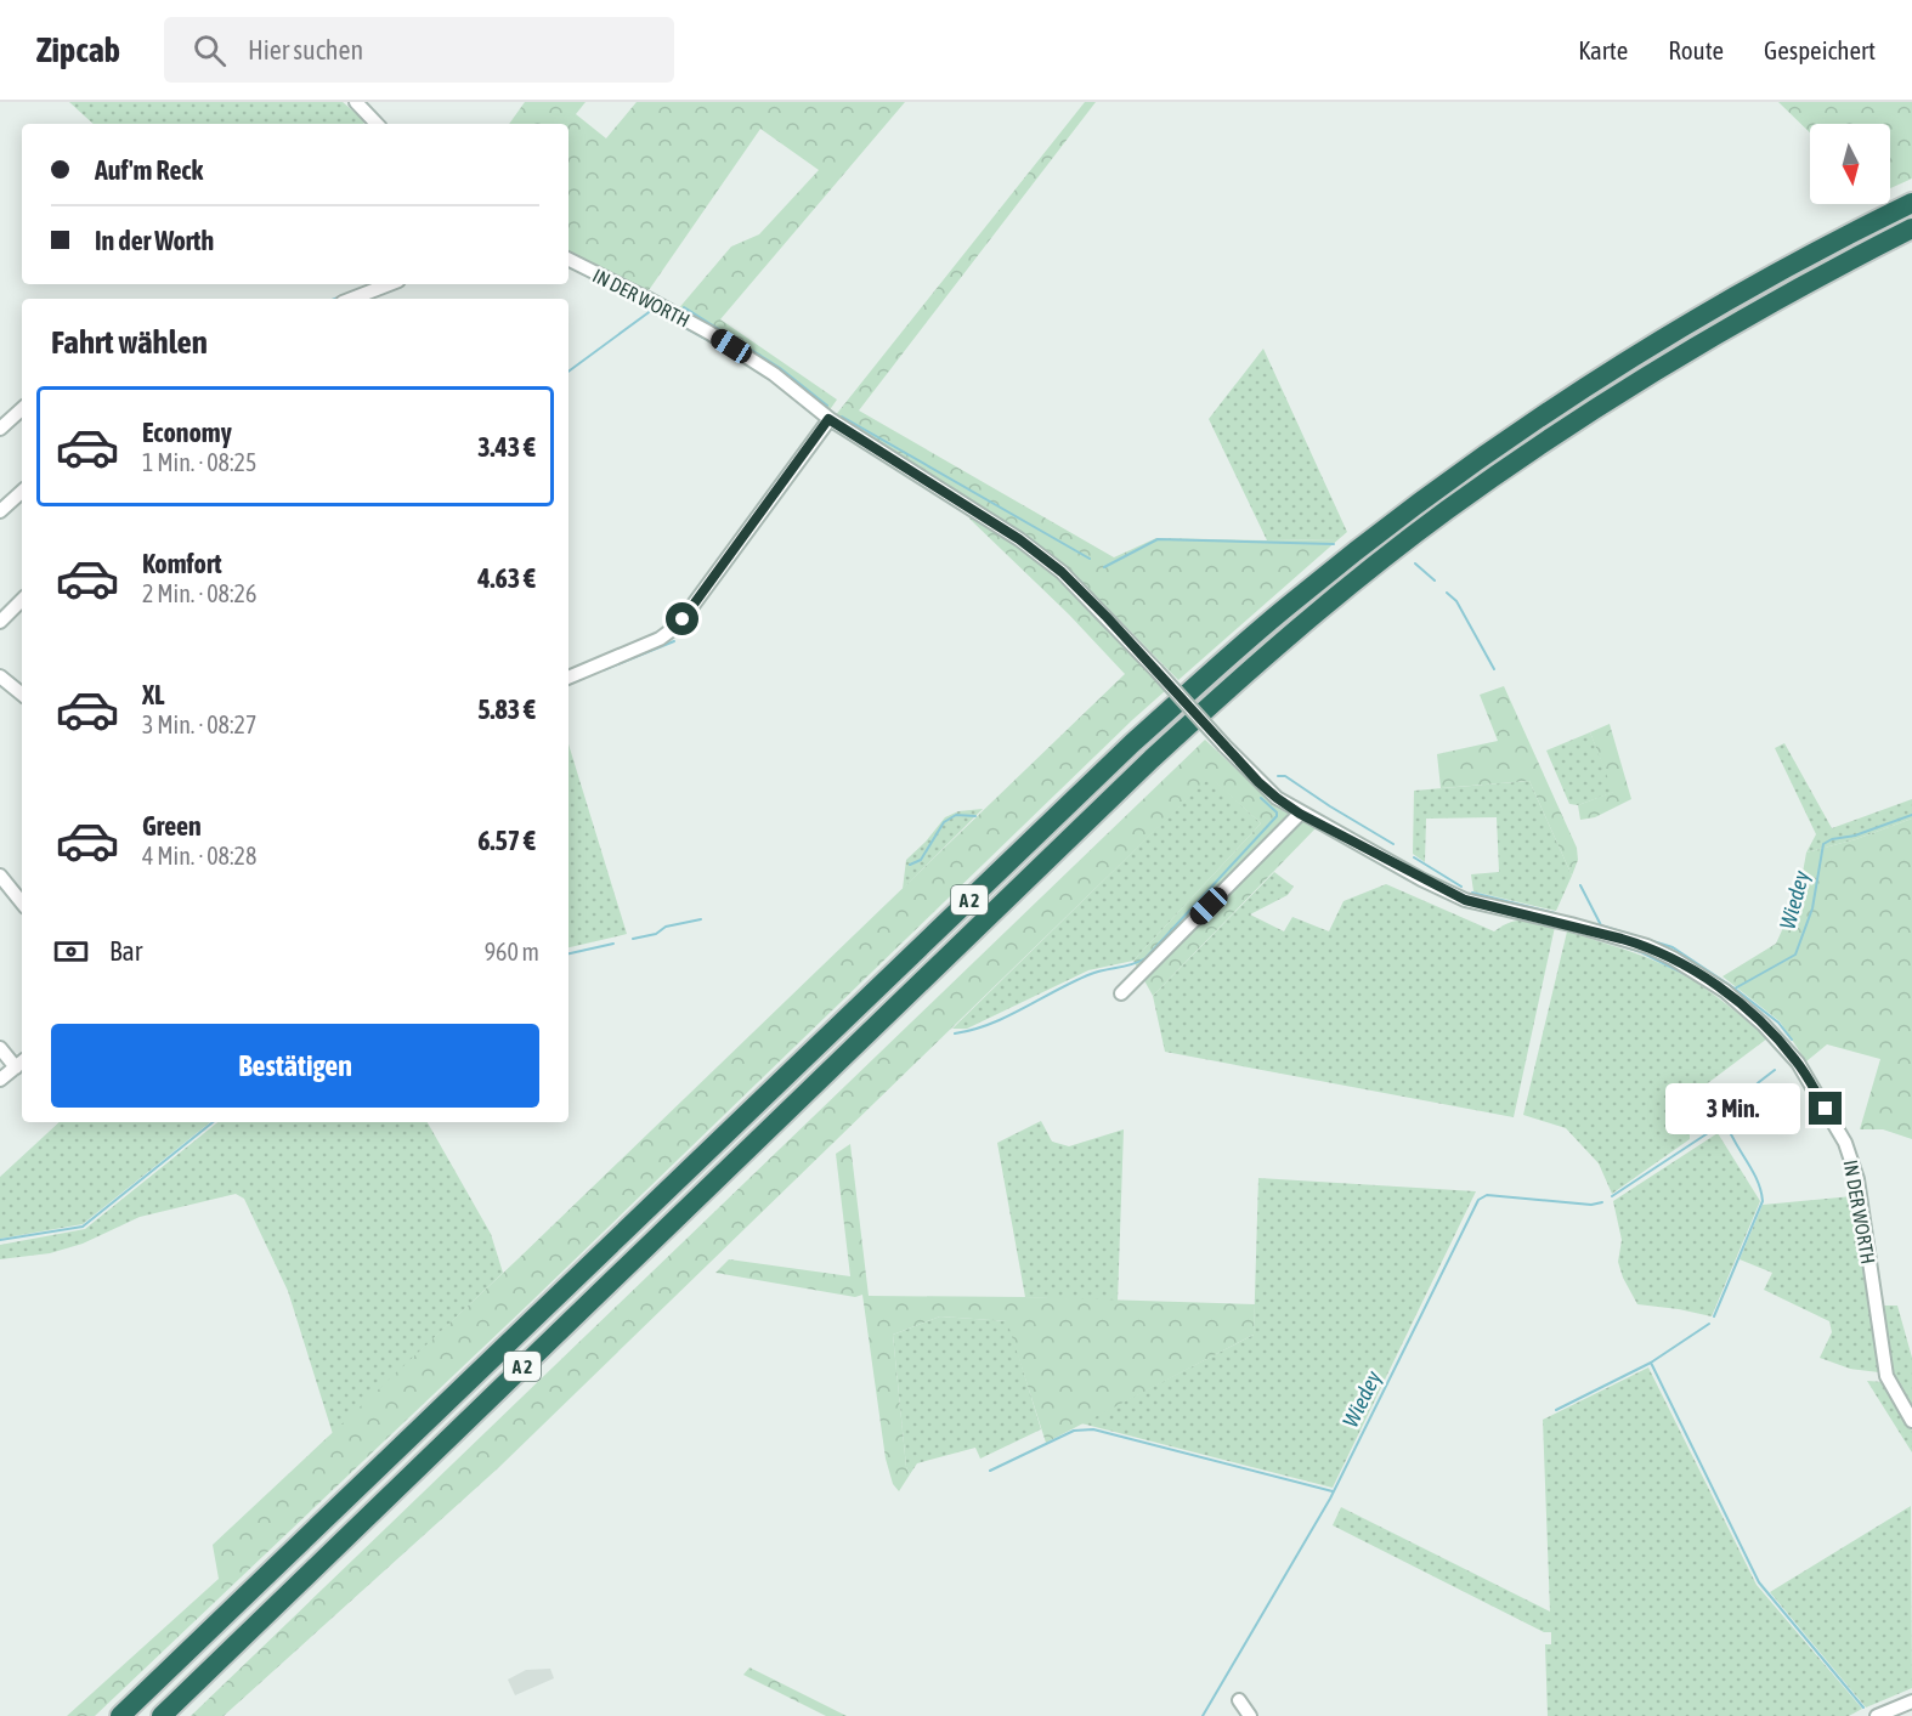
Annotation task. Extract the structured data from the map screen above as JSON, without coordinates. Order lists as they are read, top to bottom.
{
  "streets": {
    "highway": ["A 2"],
    "street": ["IN DER WORTH"]
  },
  "water": ["Wiedey"],
  "north": "bottom",
  "page": {
    "header": "Zipcab",
    "search": "Hier suchen",
    "nav": ["Karte", "Route", "Gespeichert"],
    "banner": ["Auf'm Reck", "In der Worth"],
    "heading": "Fahrt wählen",
    "list": [
      {
        "name": "Economy",
        "note": "1 Min. · 08:25",
        "value": "3.43 €"
      },
      {
        "name": "Komfort",
        "note": "2 Min. · 08:26",
        "value": "4.63 €"
      },
      {
        "name": "XL",
        "note": "3 Min. · 08:27",
        "value": "5.83 €"
      },
      {
        "name": "Green",
        "note": "4 Min. · 08:28",
        "value": "6.57 €"
      }
    ],
    "pay": ["Bar", "960 m"],
    "buttons": "Bestätigen",
    "bubble": "3 Min."
  }
}
